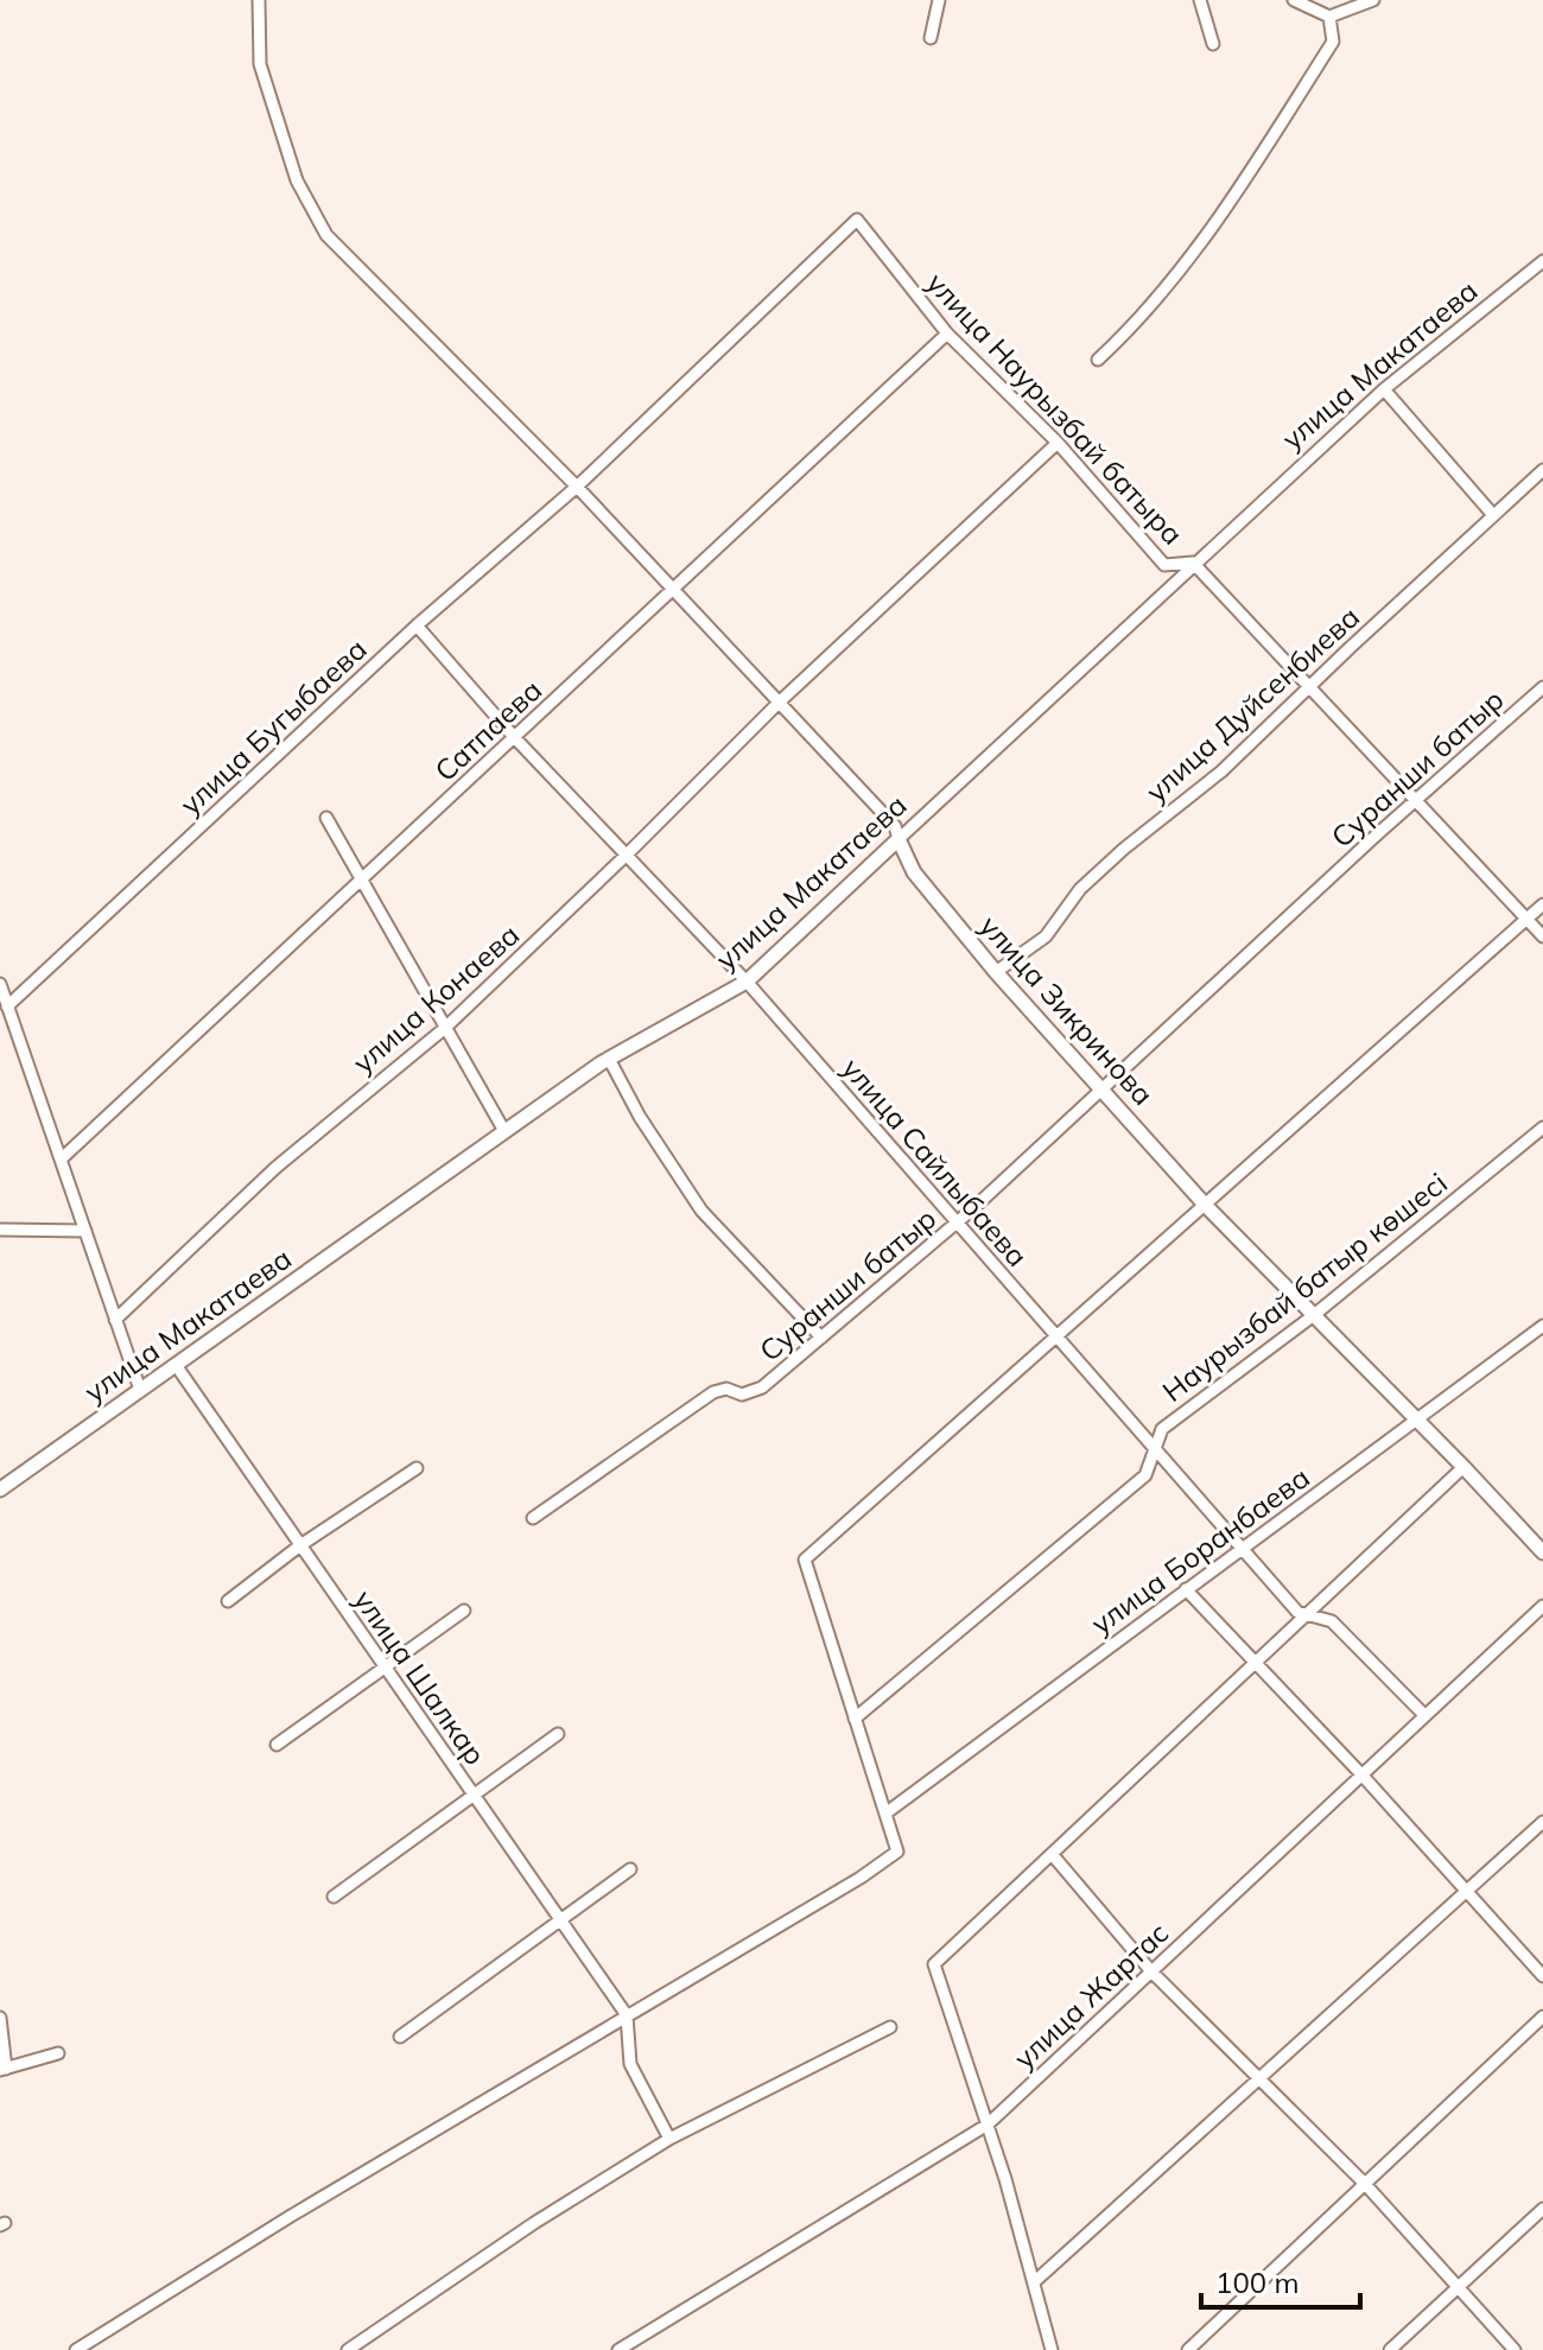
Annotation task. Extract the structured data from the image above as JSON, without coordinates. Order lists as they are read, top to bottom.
{
  "streets": {
    "street": [
      "улица Макатаева",
      "улица Наурызбай батыра",
      "улица Дуйсенбиева",
      "улица Бугыбаева",
      "Сатпаева",
      "Суранши батыр",
      "улица Конаева",
      "улица Зикринова",
      "улица Сайлыбаева",
      "Наурызбай батыр көшесі",
      "улица Боранбаева",
      "улица Шалкар",
      "улица Жартас"
    ]
  },
  "crossings": [
    ["улица Макатаева", "улица Наурызбай батыра"],
    ["улица Макатаева", "улица Зикринова"],
    ["улица Макатаева", "улица Сайлыбаева"],
    ["улица Макатаева", "улица Шалкар"],
    ["улица Наурызбай батыра", "улица Дуйсенбиева"],
    ["улица Наурызбай батыра", "улица Бугыбаева"],
    ["улица Наурызбай батыра", "Сатпаева"],
    ["улица Наурызбай батыра", "Суранши батыр"],
    ["улица Наурызбай батыра", "улица Конаева"],
    ["улица Дуйсенбиева", "улица Зикринова"],
    ["улица Бугыбаева", "улица Зикринова"],
    ["улица Бугыбаева", "улица Сайлыбаева"],
    ["Сатпаева", "улица Зикринова"],
    ["Сатпаева", "улица Сайлыбаева"],
    ["Суранши батыр", "улица Зикринова"],
    ["Суранши батыр", "улица Сайлыбаева"],
    ["улица Конаева", "улица Зикринова"],
    ["улица Конаева", "улица Сайлыбаева"],
    ["улица Зикринова", "Наурызбай батыр көшесі"],
    ["улица Зикринова", "улица Боранбаева"],
    ["улица Сайлыбаева", "Наурызбай батыр көшесі"],
    ["улица Сайлыбаева", "улица Боранбаева"],
    ["улица Сайлыбаева", "улица Жартас"]
  ],
  "scale_bar": "100 m"
}
